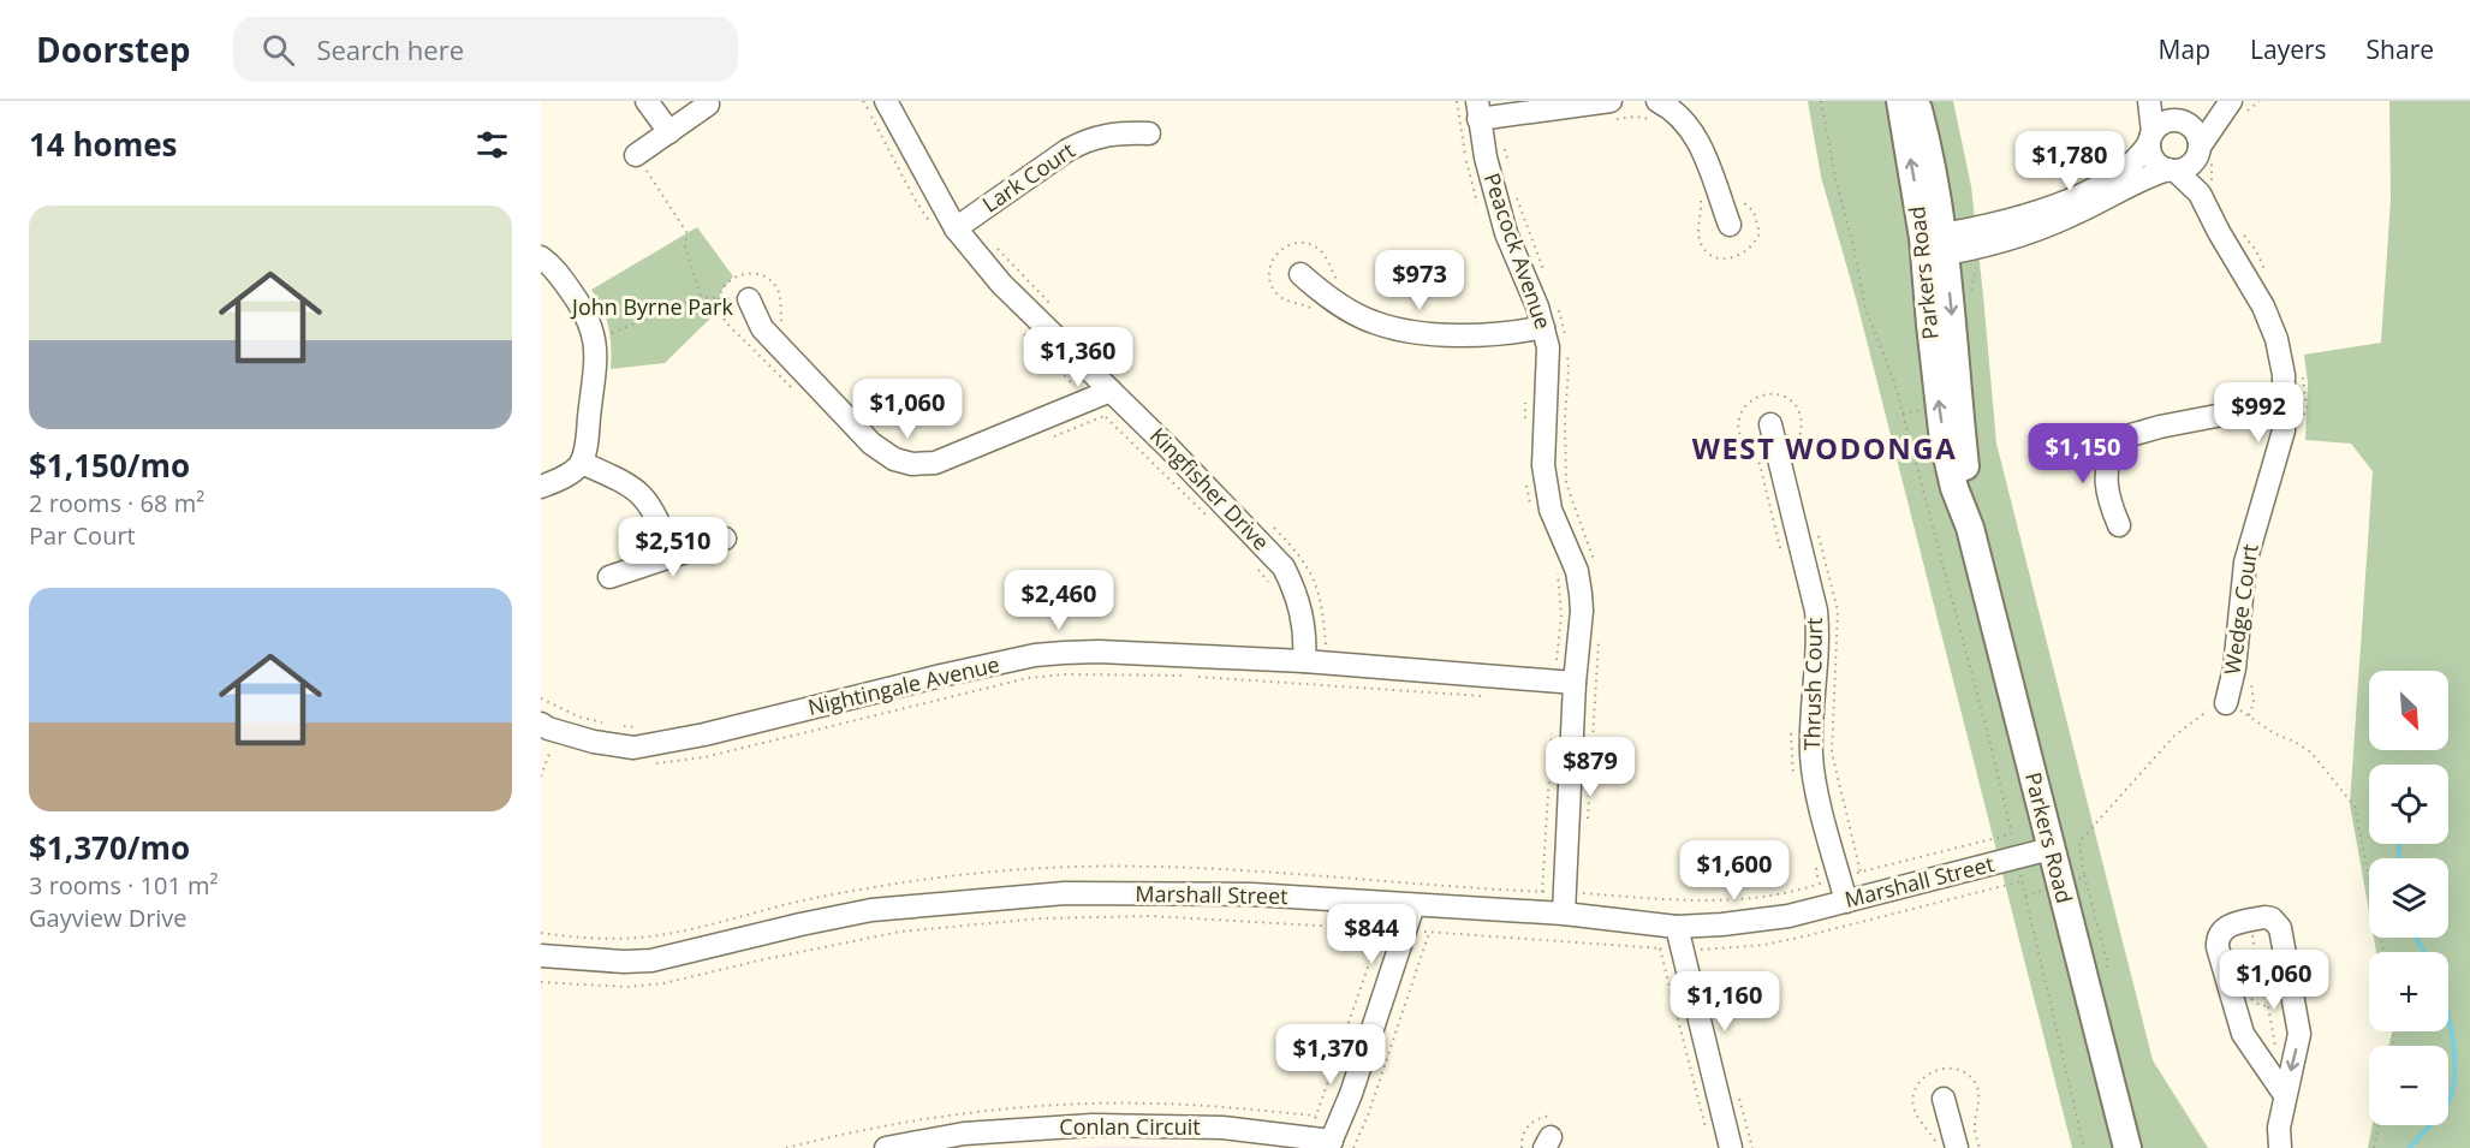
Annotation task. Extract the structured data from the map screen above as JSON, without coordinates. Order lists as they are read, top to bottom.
{
  "streets": {
    "main road": ["Parkers Road"],
    "street": [
      "Lark Court",
      "Peacock Avenue",
      "Kingfisher Drive",
      "Wedge Court",
      "Thrush Court",
      "Nightingale Avenue",
      "Marshall Street",
      "Conlan Circuit"
    ]
  },
  "crossings": [
    ["Lark Court", "Kingfisher Drive"],
    ["Peacock Avenue", "Nightingale Avenue"],
    ["Peacock Avenue", "Marshall Street"],
    ["Parkers Road", "Marshall Street"],
    ["Kingfisher Drive", "Nightingale Avenue"],
    ["Thrush Court", "Marshall Street"]
  ],
  "districts": ["WEST WODONGA"],
  "parks": ["John Byrne Park"],
  "north": "bottom right",
  "page": {
    "header": "Doorstep",
    "search": "Search here",
    "nav": ["Map", "Layers", "Share"],
    "heading": "14 homes",
    "price": [
      "$1,780",
      "$973",
      "$1,360",
      "$1,060",
      "$992",
      "$1,150",
      "$2,510",
      "$2,460",
      "$879",
      "$1,600",
      "$844",
      "$1,060",
      "$1,160",
      "$1,370"
    ],
    "list": [
      {
        "name": "$1,150/mo",
        "note": "2 rooms · 68 m² · Par Court"
      },
      {
        "name": "$1,370/mo",
        "note": "3 rooms · 101 m² · Gayview Drive"
      }
    ],
    "map_buttons": ["+", "−"]
  }
}
